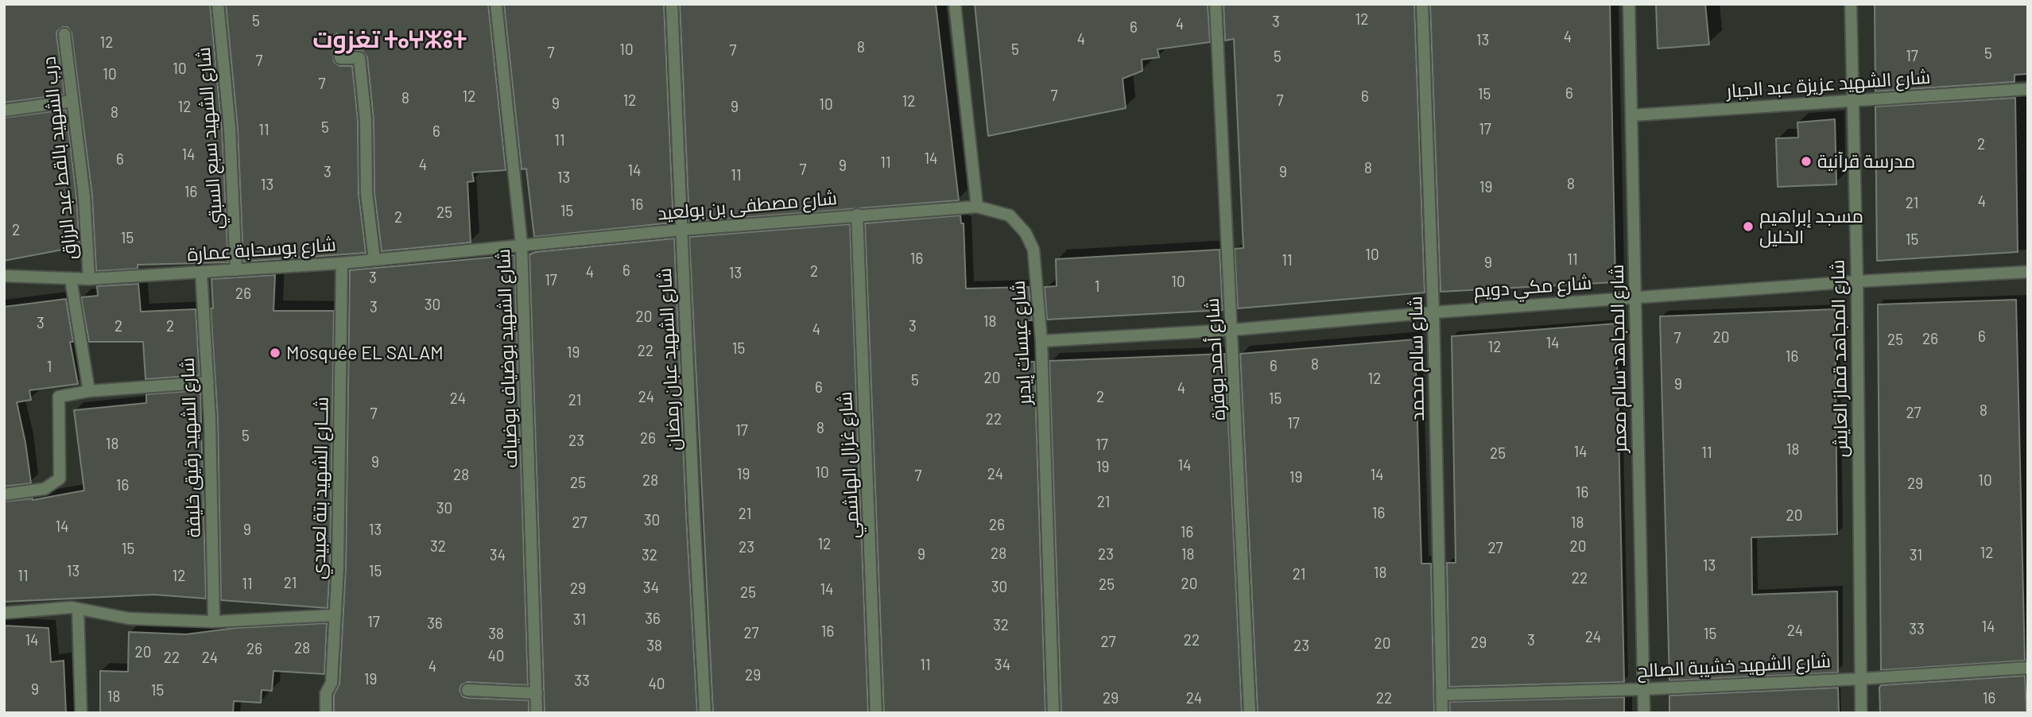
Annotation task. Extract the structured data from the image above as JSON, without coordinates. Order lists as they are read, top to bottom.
{
  "streets": {
    "street": [
      "شارع الشهيد عزيزة عبد الجبار",
      "شارع الشهيد سبع السبتي",
      "درب الشهيد بالقط عبد الرزاق",
      "شارع مصطفى بن بولعيد",
      "شارع بوسحابة عمارة",
      "شارع مكي دويم",
      "شارع عيسات إيدير",
      "شارع الشهيد بوضياف بوضياف",
      "شارع سالم محمد",
      "شارع المجاهد سالم معمر",
      "شارع المجاهد قماز العايش",
      "شارع الشهيد عبان رمضان",
      "شارع أحمد بوقرة",
      "شارع الشهيد رقيق خليفة",
      "شارع غزال الهاشمي",
      "شــارع الشهيد بتة لعبيدي",
      "شارع الشهيد خشيبة الصالح"
    ]
  },
  "crossings": [
    ["شارع الشهيد عزيزة عبد الجبار", "شارع المجاهد سالم معمر"],
    ["شارع الشهيد عزيزة عبد الجبار", "شارع المجاهد قماز العايش"],
    ["شارع الشهيد سبع السبتي", "شارع بوسحابة عمارة"],
    ["درب الشهيد بالقط عبد الرزاق", "شارع بوسحابة عمارة"],
    ["شارع مصطفى بن بولعيد", "شارع بوسحابة عمارة"],
    ["شارع مصطفى بن بولعيد", "شارع عيسات إيدير"],
    ["شارع مصطفى بن بولعيد", "شارع الشهيد بوضياف بوضياف"],
    ["شارع مصطفى بن بولعيد", "شارع الشهيد عبان رمضان"],
    ["شارع مصطفى بن بولعيد", "شارع غزال الهاشمي"],
    ["شارع بوسحابة عمارة", "شارع الشهيد بوضياف بوضياف"],
    ["شارع بوسحابة عمارة", "شارع الشهيد رقيق خليفة"],
    ["شارع بوسحابة عمارة", "شــارع الشهيد بتة لعبيدي"],
    ["شارع مكي دويم", "شارع عيسات إيدير"],
    ["شارع مكي دويم", "شارع سالم محمد"],
    ["شارع مكي دويم", "شارع المجاهد سالم معمر"],
    ["شارع مكي دويم", "شارع المجاهد قماز العايش"],
    ["شارع مكي دويم", "شارع أحمد بوقرة"],
    ["شارع سالم محمد", "شارع الشهيد خشيبة الصالح"],
    ["شارع المجاهد سالم معمر", "شارع الشهيد خشيبة الصالح"],
    ["شارع المجاهد قماز العايش", "شارع الشهيد خشيبة الصالح"]
  ],
  "districts": ["تغزوت ⵜⴰⵖⵣⵓⵜ"],
  "places": ["مدرسة قرآنية", "مسجد إبراهيم الخليل", "Mosquée EL SALAM"],
  "house_numbers": [
    "12",
    "5",
    "3",
    "4",
    "6",
    "4",
    "4",
    "13",
    "12",
    "8",
    "10",
    "5",
    "7",
    "7",
    "5",
    "17",
    "5",
    "7",
    "10",
    "10",
    "7",
    "6",
    "15",
    "7",
    "12",
    "6",
    "8",
    "12",
    "7",
    "12",
    "9",
    "10",
    "12",
    "9",
    "8",
    "5",
    "17",
    "11",
    "6",
    "11",
    "2",
    "14",
    "14",
    "6",
    "11",
    "4",
    "9",
    "8",
    "7",
    "14",
    "3",
    "9",
    "11",
    "13",
    "8",
    "13",
    "19",
    "16",
    "4",
    "21",
    "16",
    "15",
    "25",
    "2",
    "2",
    "15",
    "15",
    "10",
    "16",
    "11",
    "11",
    "9",
    "6",
    "2",
    "4",
    "13",
    "3",
    "17",
    "10",
    "1",
    "26",
    "30",
    "3",
    "20",
    "18",
    "3",
    "2",
    "2",
    "3",
    "4",
    "6",
    "20",
    "7",
    "26",
    "25",
    "14",
    "12",
    "15",
    "22",
    "19",
    "16",
    "8",
    "6",
    "1",
    "20",
    "12",
    "5",
    "9",
    "6",
    "4",
    "24",
    "2",
    "24",
    "15",
    "21",
    "8",
    "27",
    "7",
    "22",
    "17",
    "8",
    "17",
    "5",
    "26",
    "23",
    "18",
    "17",
    "18",
    "14",
    "11",
    "25",
    "9",
    "14",
    "19",
    "10",
    "19",
    "24",
    "28",
    "14",
    "7",
    "19",
    "28",
    "10",
    "25",
    "29",
    "16",
    "16",
    "21",
    "30",
    "16",
    "21",
    "20",
    "30",
    "27",
    "18",
    "26",
    "14",
    "9",
    "13",
    "16",
    "12",
    "32",
    "20",
    "23",
    "27",
    "15",
    "12",
    "28",
    "9",
    "23",
    "18",
    "34",
    "32",
    "31",
    "13",
    "13",
    "15",
    "18",
    "21",
    "11",
    "12",
    "22",
    "21",
    "11",
    "20",
    "25",
    "30",
    "34",
    "29",
    "14",
    "25",
    "36",
    "31",
    "17",
    "36",
    "32",
    "14",
    "33",
    "24",
    "16",
    "27",
    "38",
    "15",
    "24",
    "14",
    "22",
    "3",
    "27",
    "29",
    "20",
    "38",
    "23",
    "28",
    "26",
    "20",
    "40",
    "22",
    "24",
    "11",
    "34",
    "4",
    "29",
    "19",
    "33",
    "40",
    "9",
    "15",
    "18",
    "29",
    "24",
    "22",
    "16"
  ]
}
